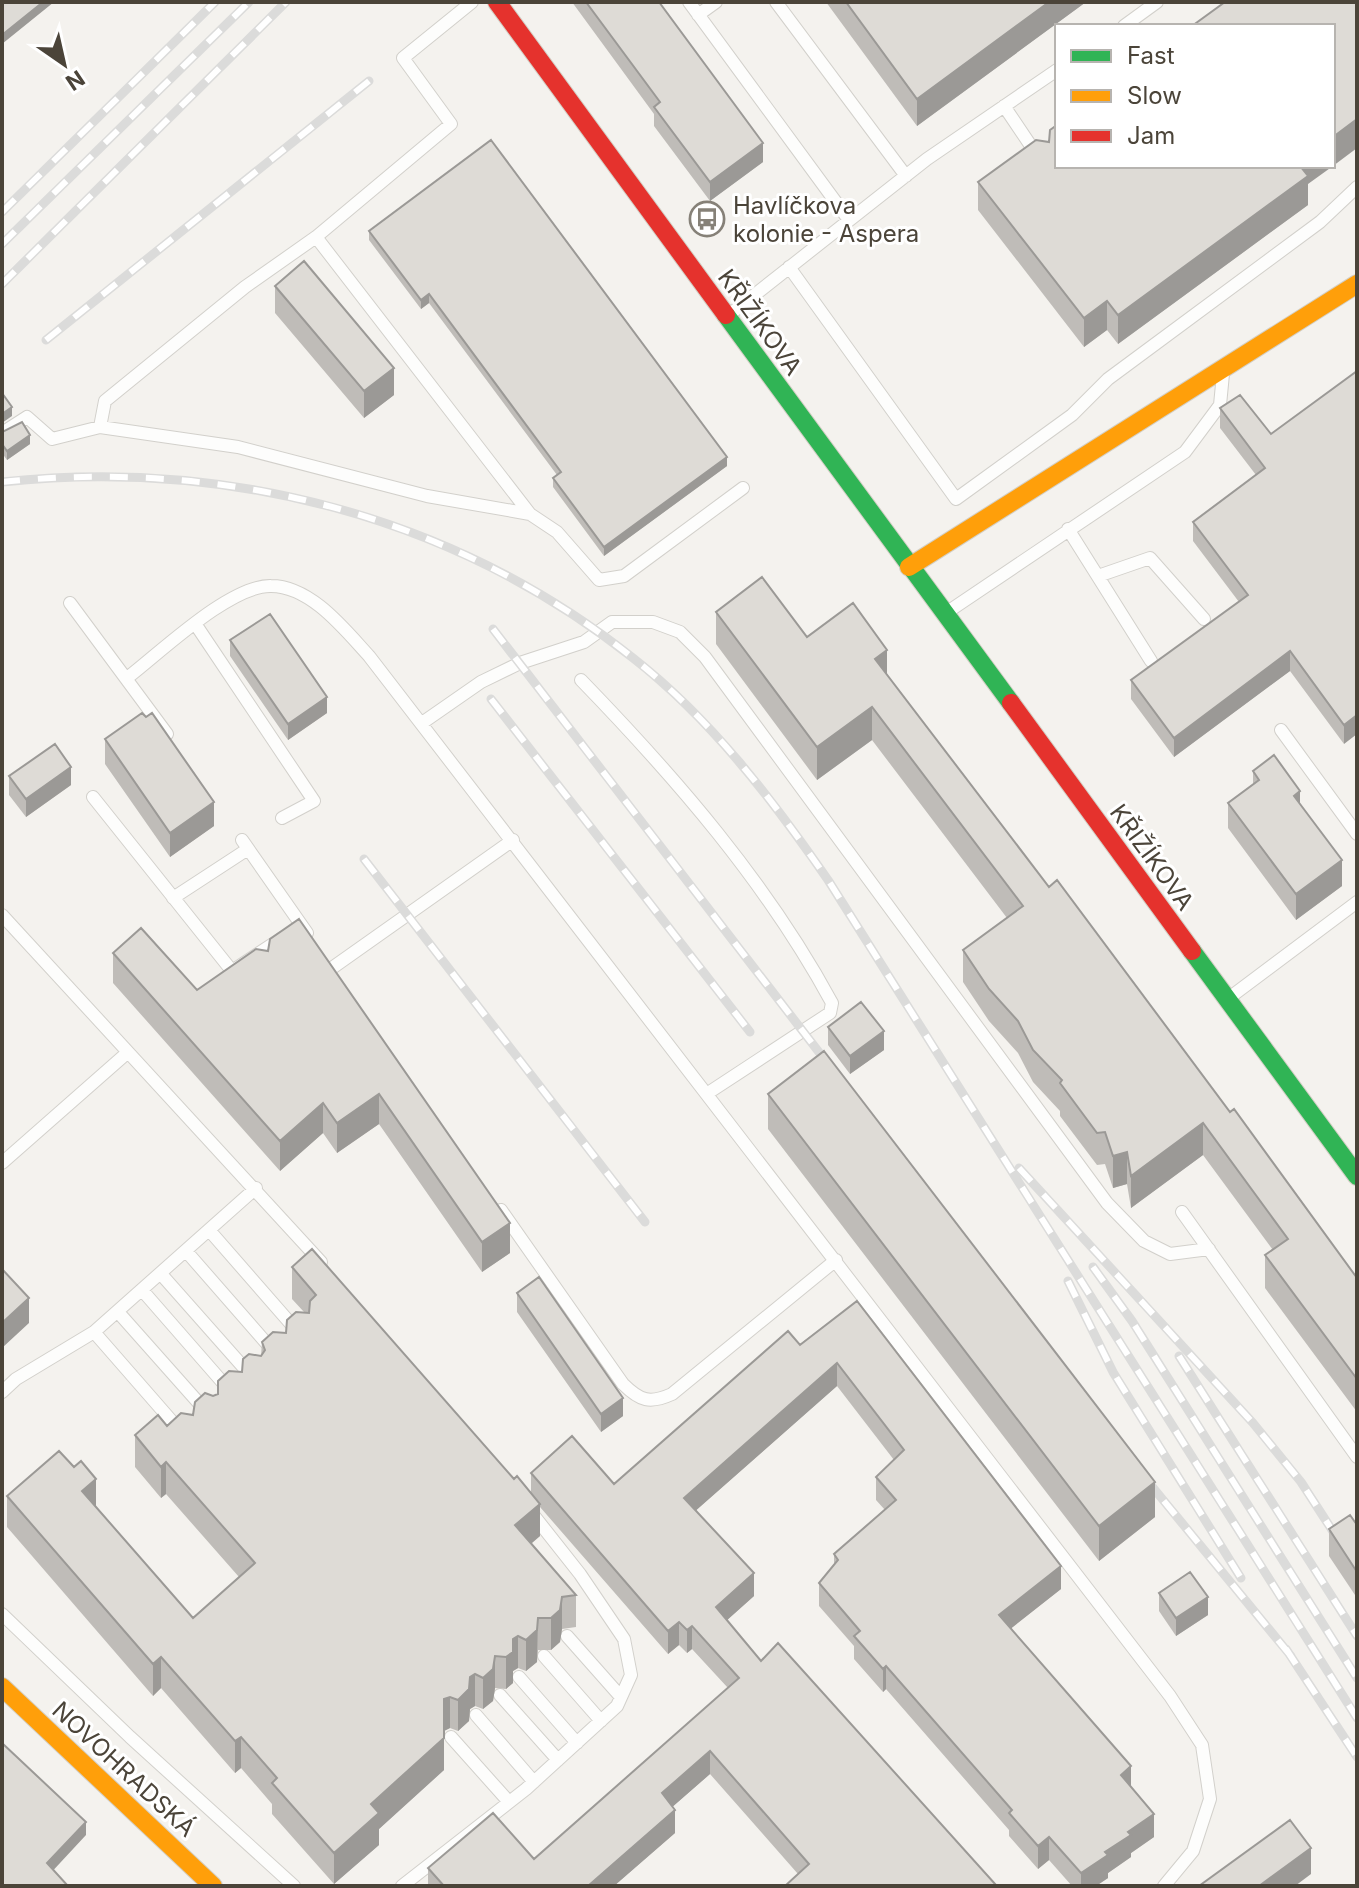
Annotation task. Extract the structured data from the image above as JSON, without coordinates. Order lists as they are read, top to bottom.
{
  "streets": {
    "street": ["KŘIŽÍKOVA", "NOVOHRADSKÁ"]
  },
  "places": {
    "bus stop": ["Havlíčkova kolonie - Aspera"]
  },
  "legend": ["Fast", "Slow", "Jam"],
  "north": "bottom right"
}
